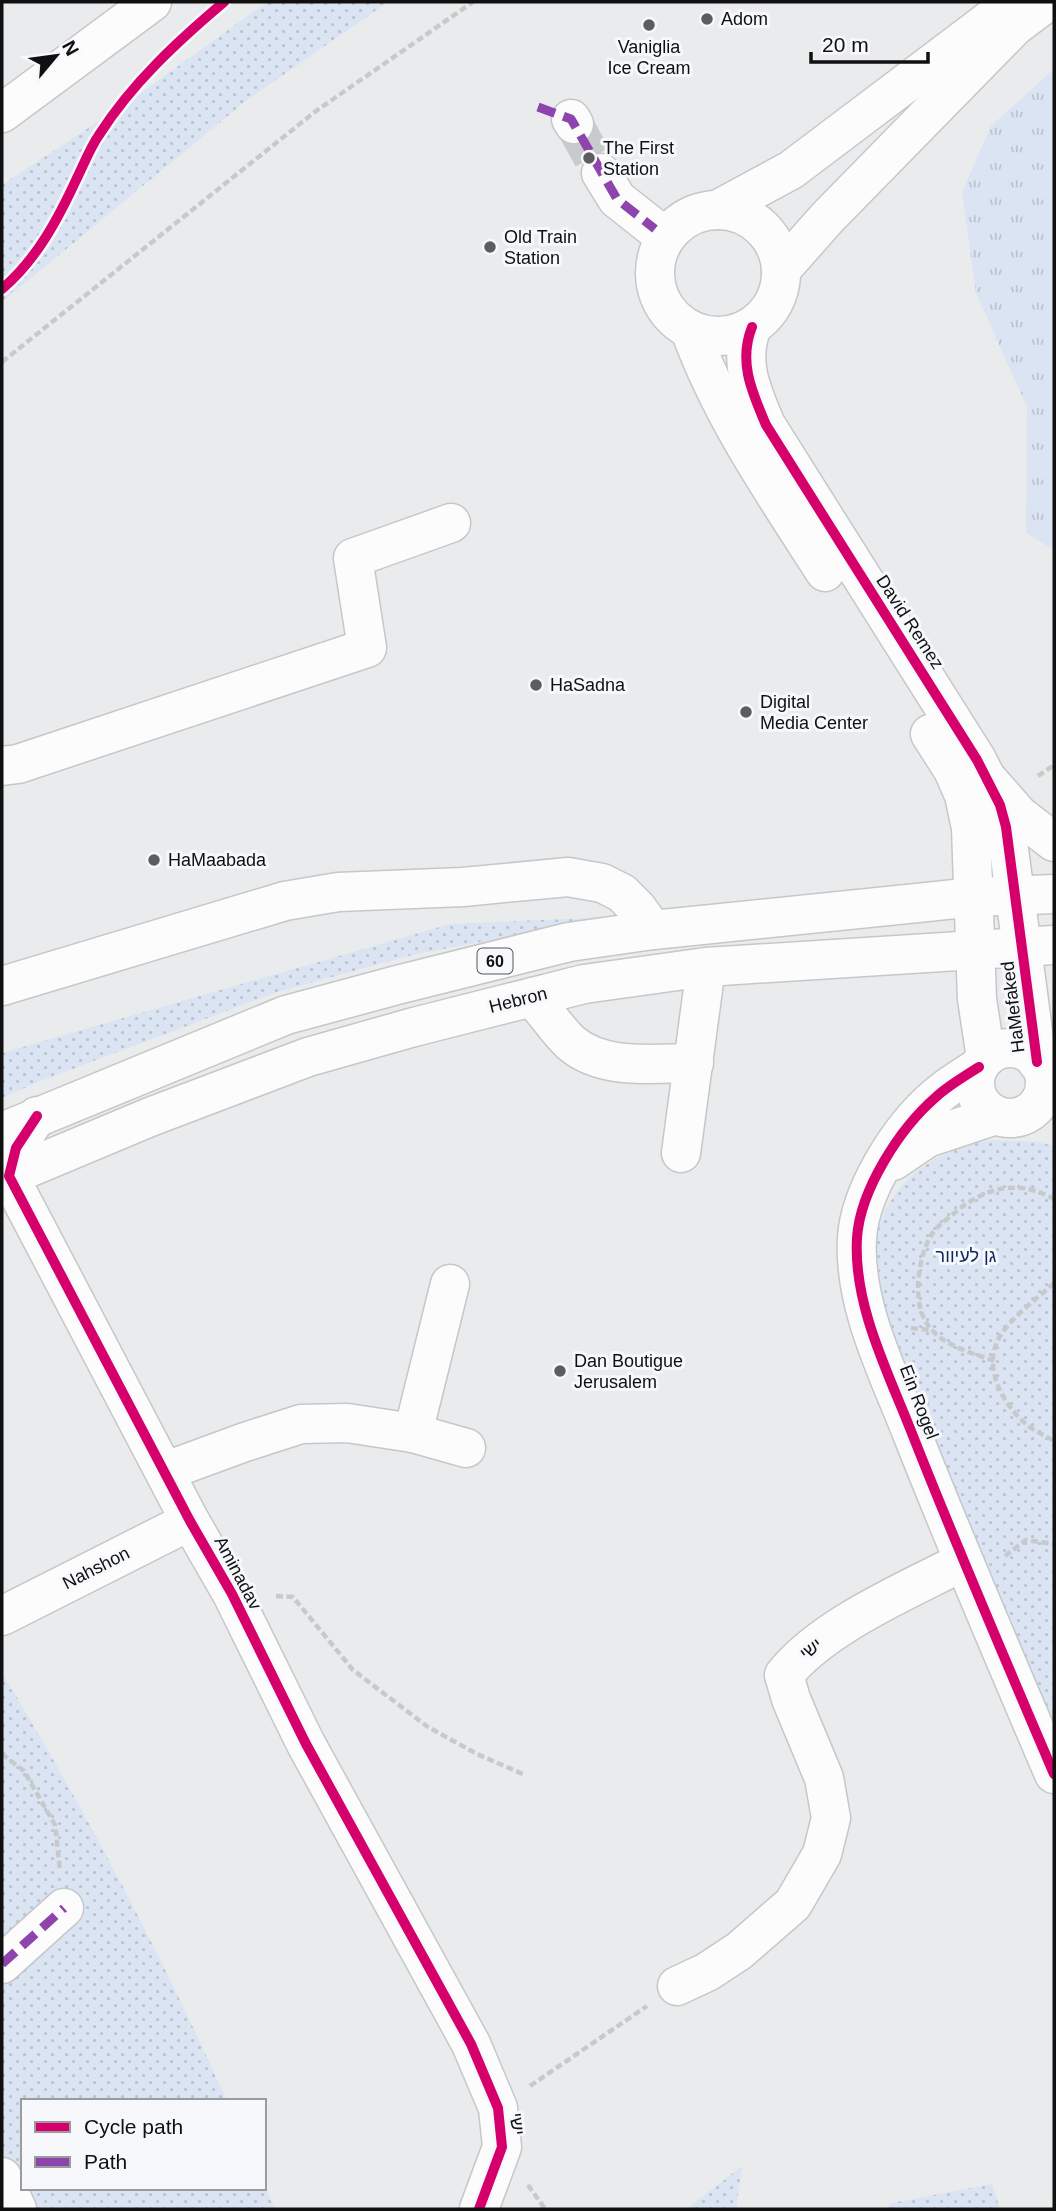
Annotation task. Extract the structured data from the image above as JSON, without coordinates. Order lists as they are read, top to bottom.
{
  "streets": {
    "main road": [
      "David Remez",
      "60",
      "Hebron",
      "HaMefaked",
      "Ein Rogel",
      "Nahshon",
      "Aminadav",
      "ישי"
    ]
  },
  "crossings": [
    ["David Remez", "60"],
    ["David Remez", "Hebron"],
    ["David Remez", "HaMefaked"],
    ["Hebron", "HaMefaked"],
    ["Hebron", "Aminadav"],
    ["HaMefaked", "Ein Rogel"],
    ["Ein Rogel", "ישי"],
    ["Nahshon", "Aminadav"],
    ["Aminadav", "ישי"]
  ],
  "parks": ["גן לעיוור"],
  "places": [
    "Adom",
    "Vaniglia Ice Cream",
    "The First Station",
    "Old Train Station",
    "HaSadna",
    "Digital Media Center",
    "HaMaabada",
    "Dan Boutigue Jerusalem"
  ],
  "legend": ["Cycle path", "Path"],
  "scale_bar": "20 m",
  "north": "top right"
}
